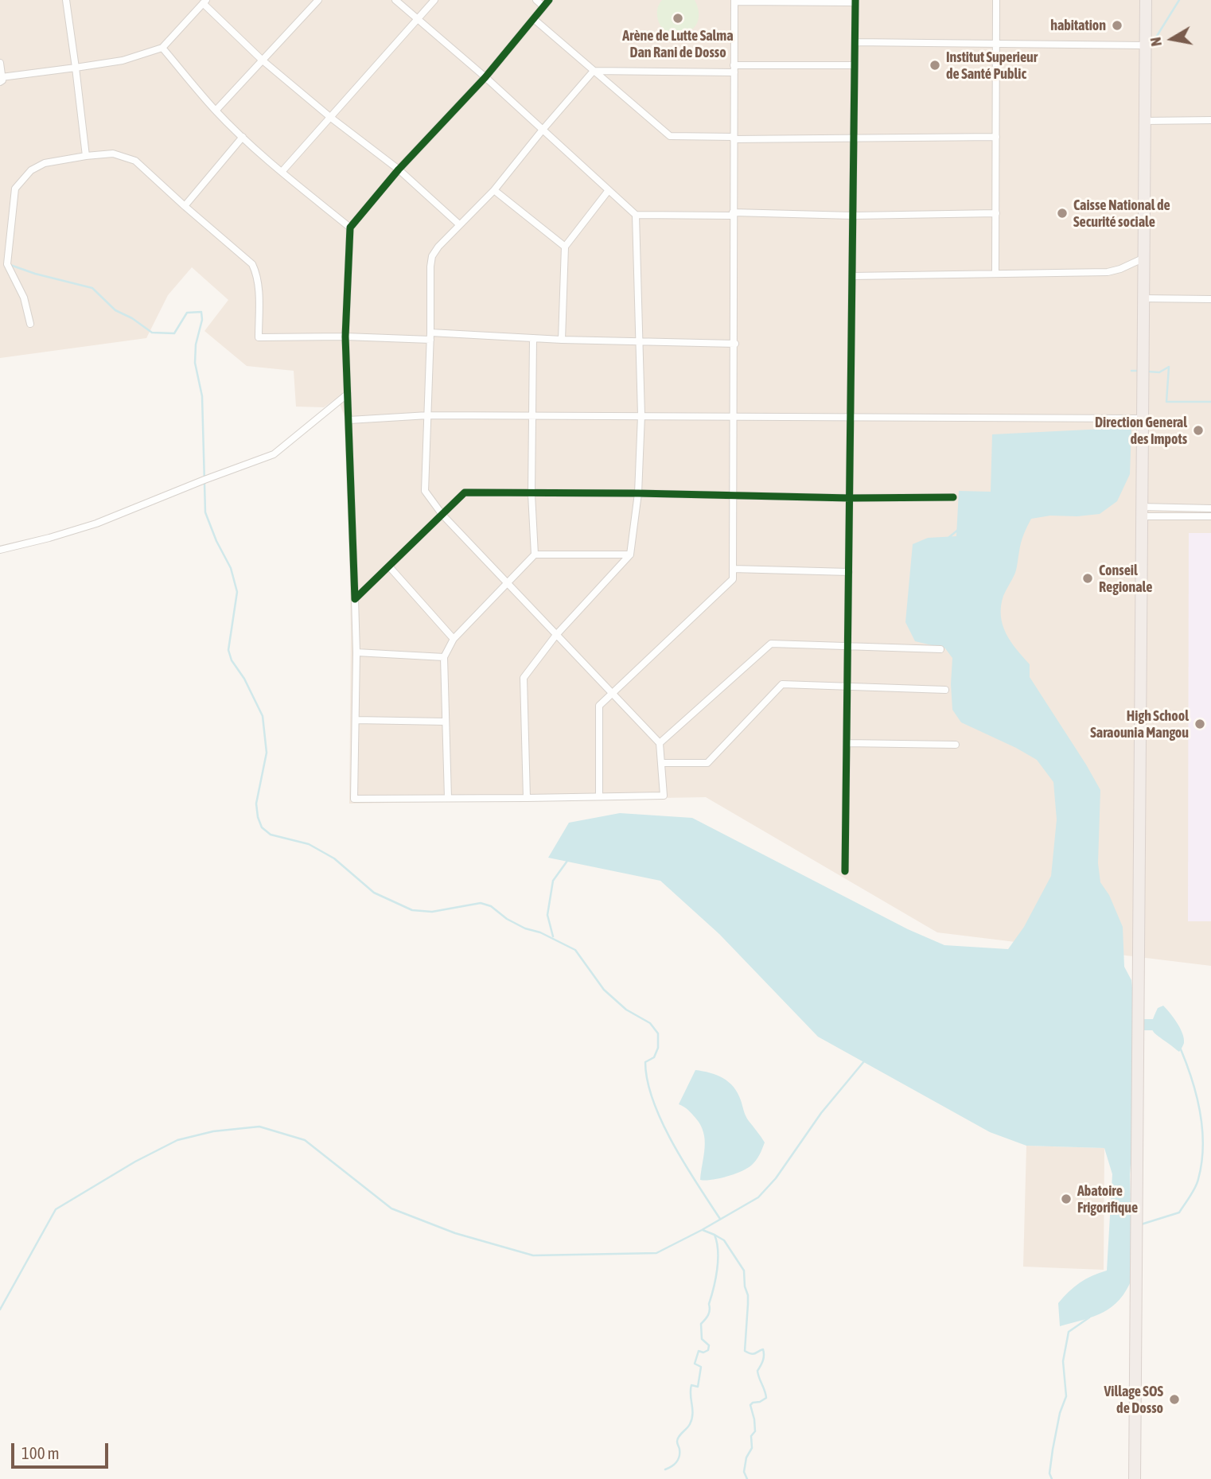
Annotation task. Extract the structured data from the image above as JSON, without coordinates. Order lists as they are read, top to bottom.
{
  "places": [
    "Arène de Lutte Salma Dan Rani de Dosso",
    "habitation",
    "Institut Superieur de Santé Public",
    "Caisse National de Securité sociale",
    "Direction General des Impots",
    "Conseil Regionale",
    "High School Saraounia Mangou",
    "Abatoire Frigorifique",
    "Village SOS de Dosso"
  ],
  "scale_bar": "100 m",
  "north": "left"
}
